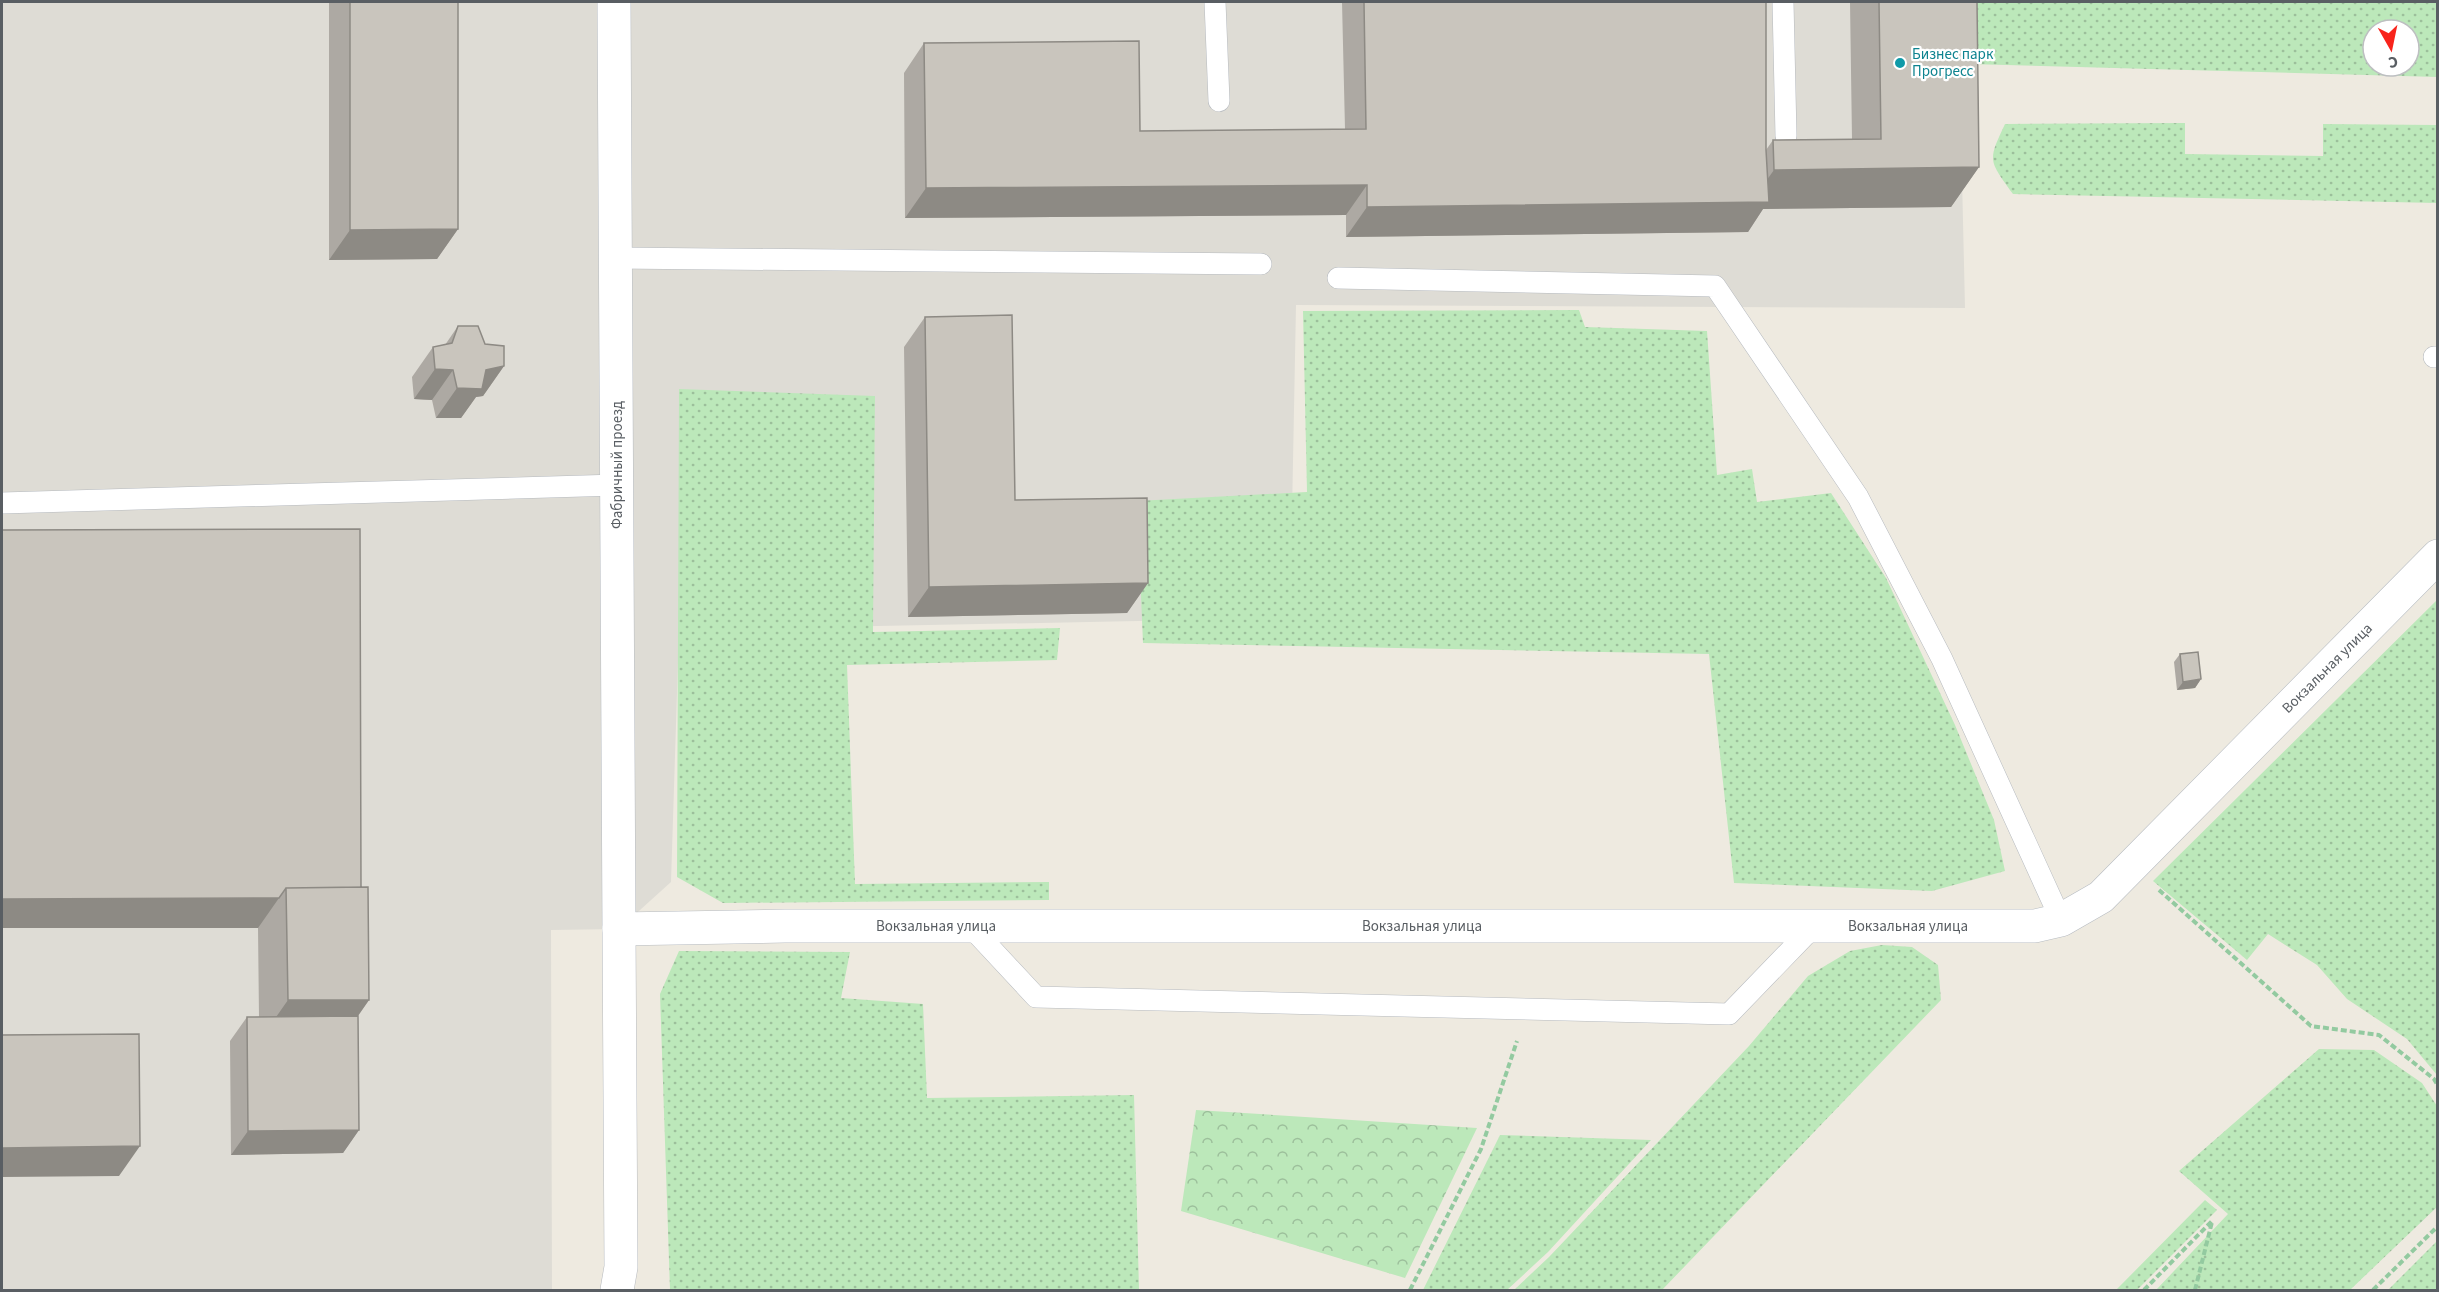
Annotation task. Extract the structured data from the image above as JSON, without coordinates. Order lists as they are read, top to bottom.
{
  "streets": {
    "street": ["Фабричный проезд", "Вокзальная улица"]
  },
  "crossings": [
    ["Фабричный проезд", "Вокзальная улица"]
  ],
  "places": ["Бизнес парк Прогресс"],
  "north": "bottom"
}
